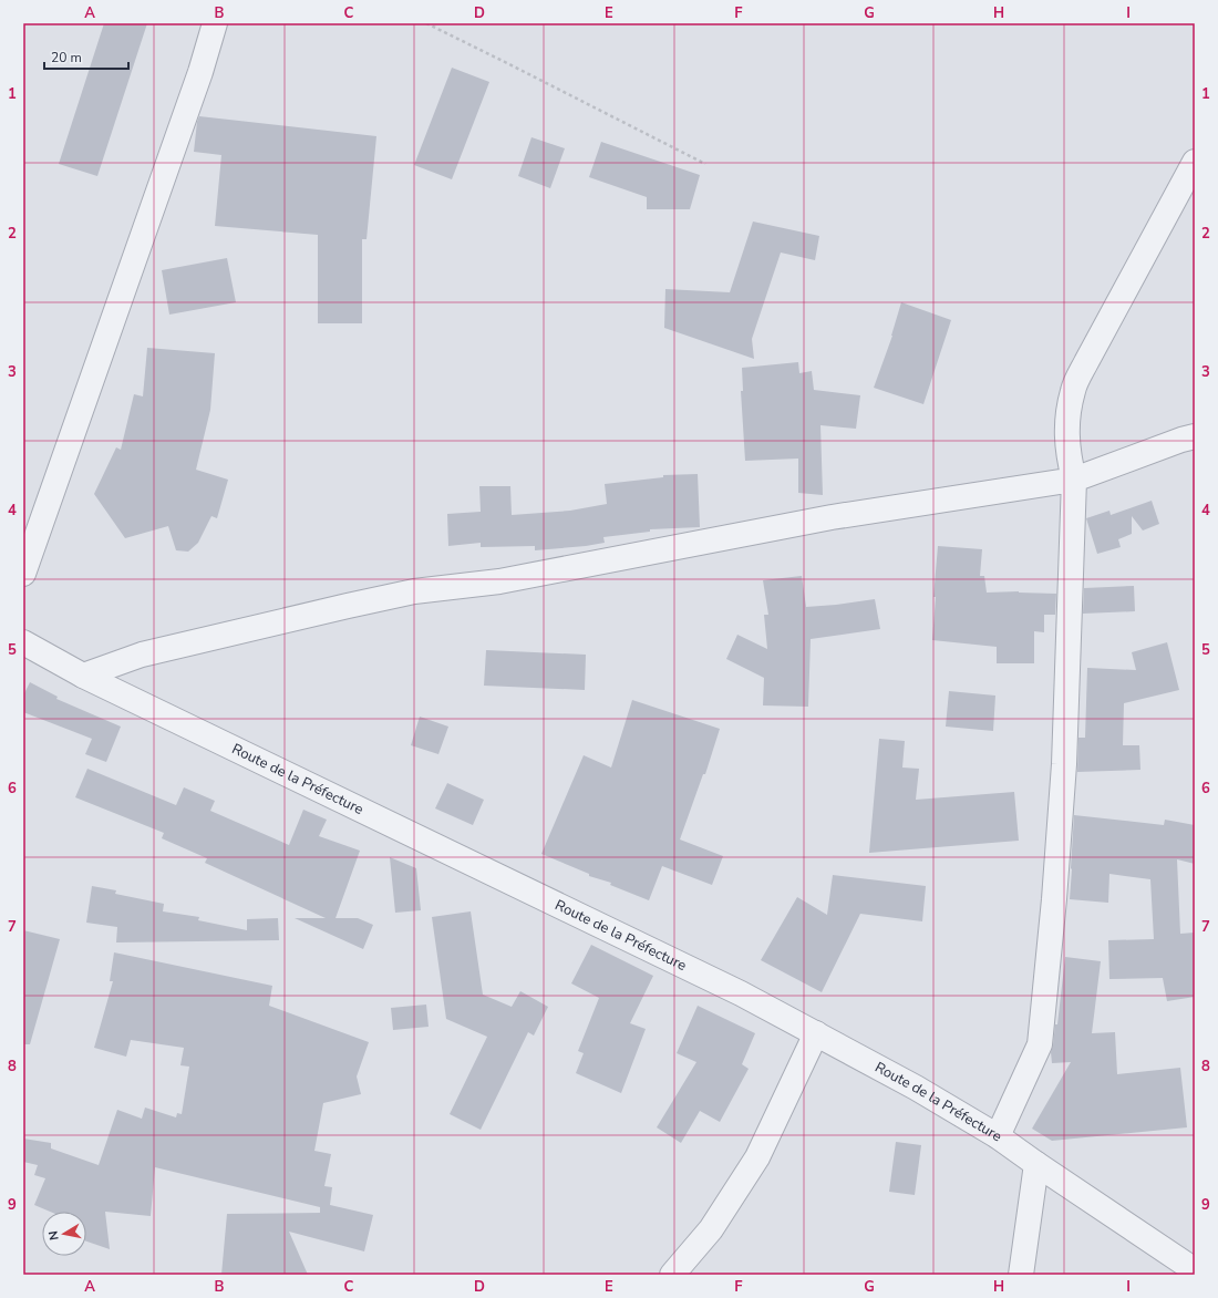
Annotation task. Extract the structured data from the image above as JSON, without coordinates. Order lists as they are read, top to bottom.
{
  "streets": {
    "street": ["Route de la Préfecture"]
  },
  "scale_bar": "20 m",
  "north": "left",
  "grid": {
    "columns": [
      "A",
      "B",
      "C",
      "D",
      "E",
      "F",
      "G",
      "H",
      "I"
    ],
    "rows": [
      "1",
      "2",
      "3",
      "4",
      "5",
      "6",
      "7",
      "8",
      "9"
    ]
  }
}
